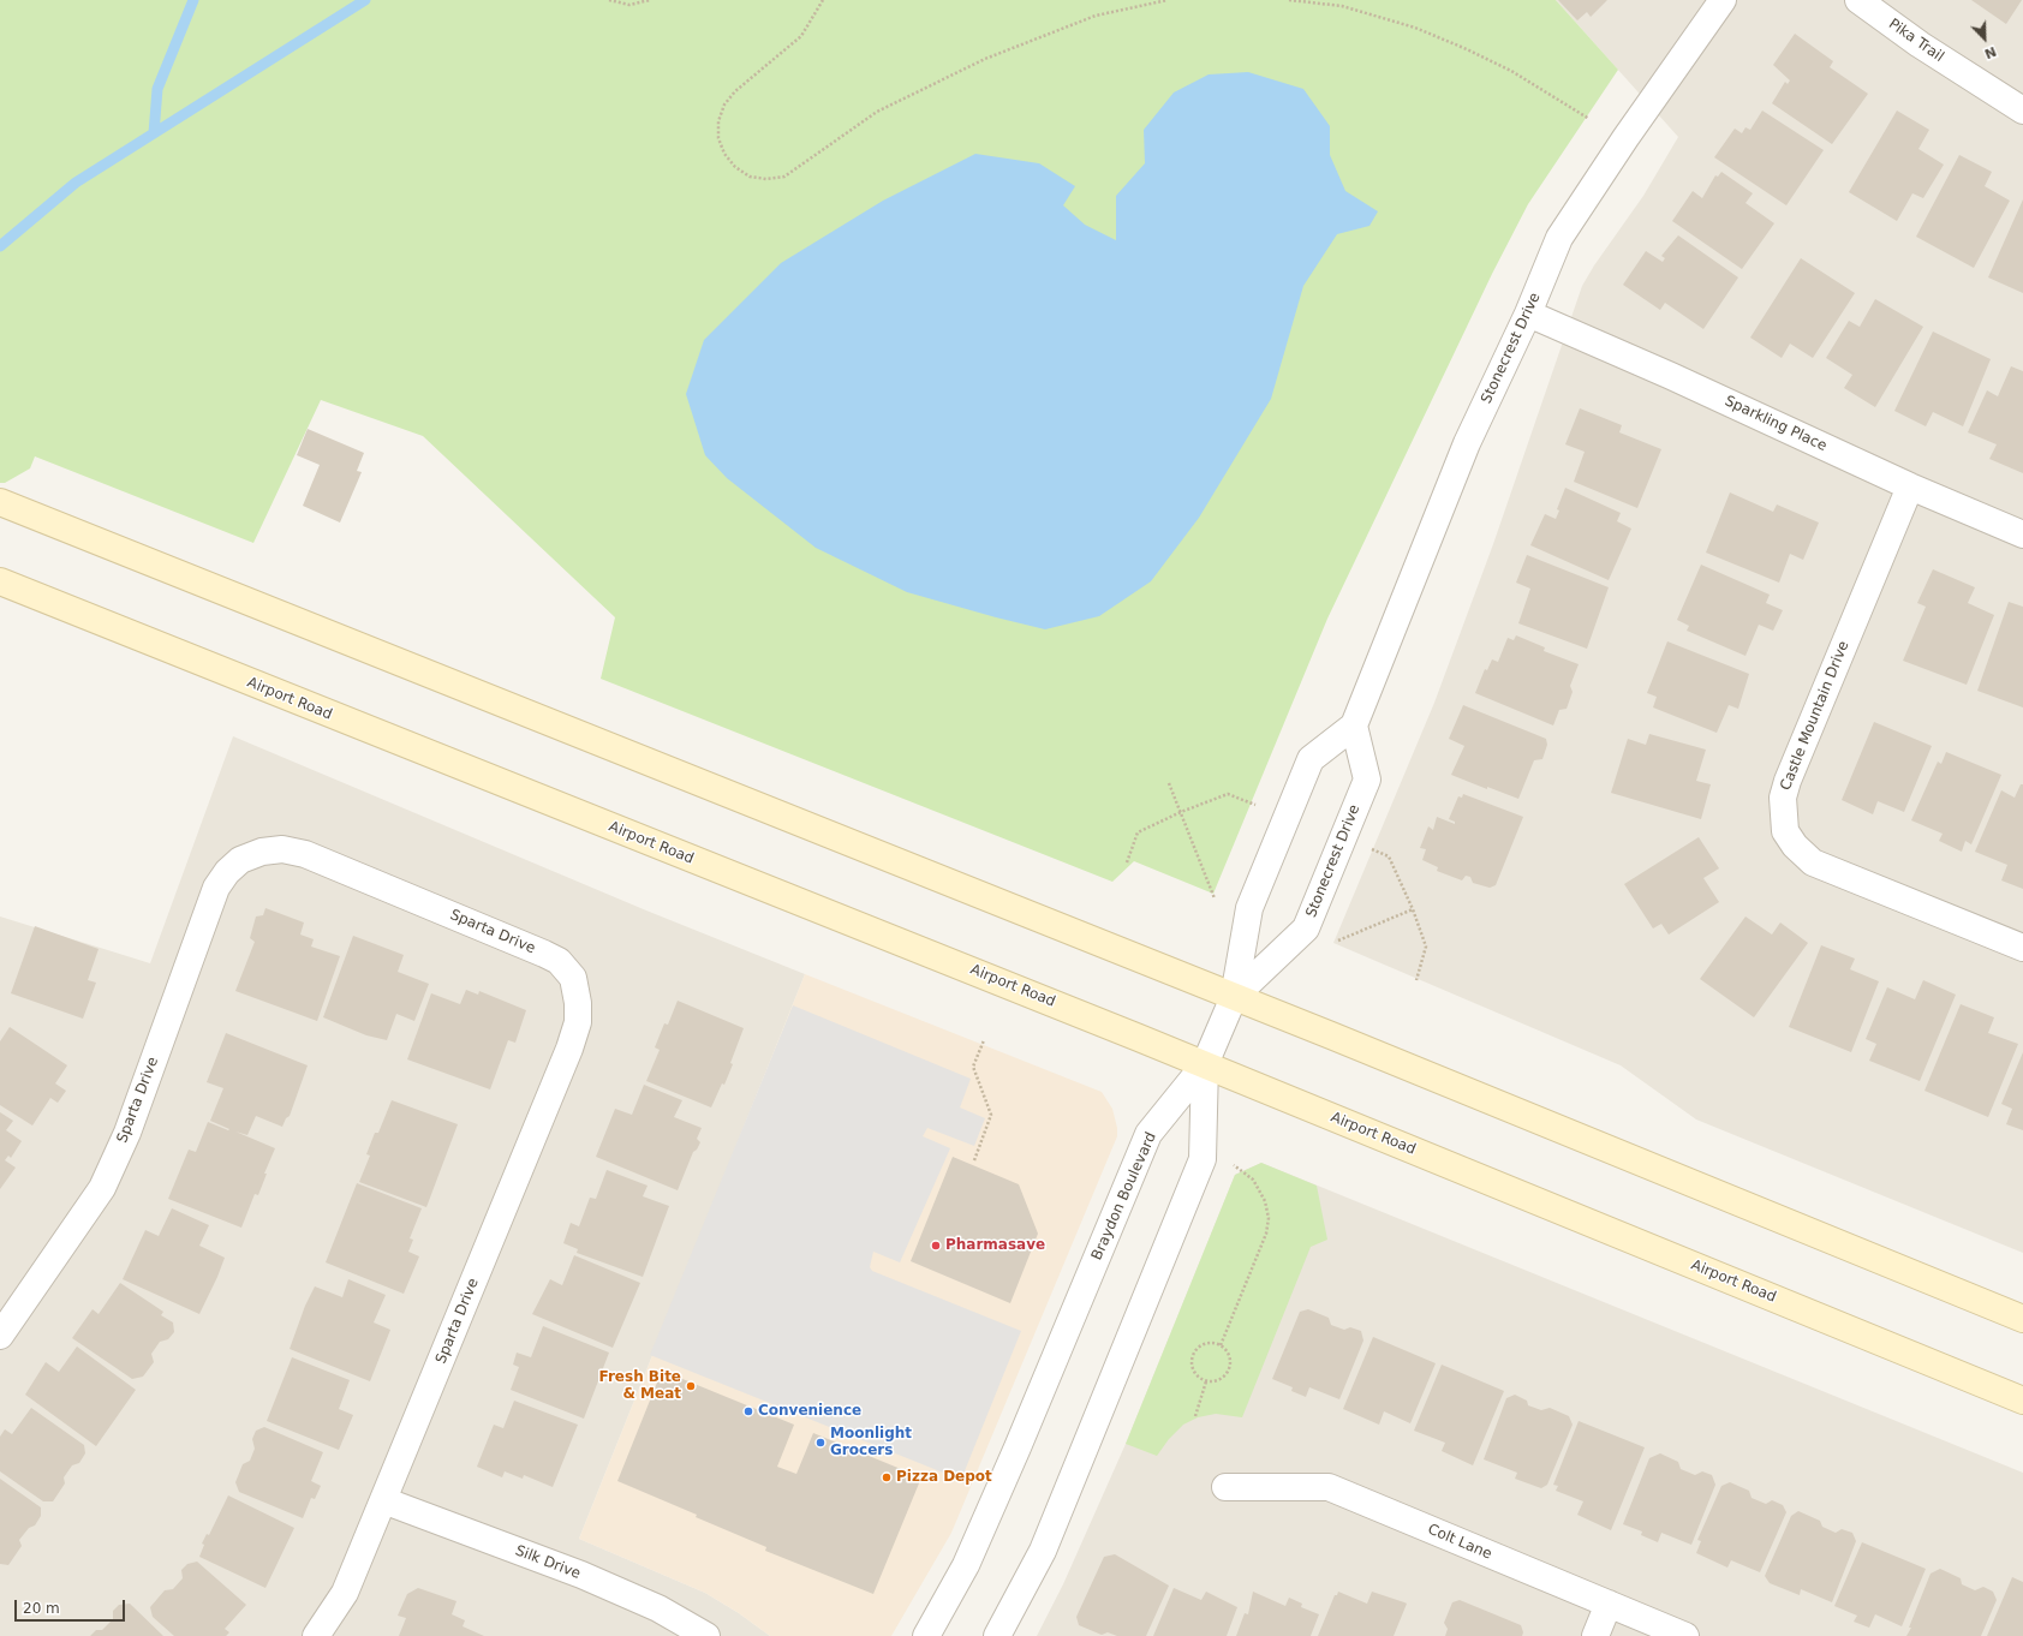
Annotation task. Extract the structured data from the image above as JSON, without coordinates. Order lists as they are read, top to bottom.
{
  "streets": {
    "main road": ["Airport Road"],
    "street": [
      "Pika Trail",
      "Stonecrest Drive",
      "Sparkling Place",
      "Castle Mountain Drive",
      "Sparta Drive",
      "Braydon Boulevard",
      "Colt Lane",
      "Silk Drive"
    ]
  },
  "crossings": [
    ["Stonecrest Drive", "Sparkling Place"],
    ["Stonecrest Drive", "Airport Road"],
    ["Stonecrest Drive", "Braydon Boulevard"],
    ["Sparkling Place", "Castle Mountain Drive"],
    ["Airport Road", "Braydon Boulevard"],
    ["Sparta Drive", "Silk Drive"]
  ],
  "places": [
    "Pharmasave",
    "Fresh Bite & Meat",
    "Convenience",
    "Moonlight Grocers",
    "Pizza Depot"
  ],
  "scale_bar": "20 m",
  "north": "bottom right"
}
